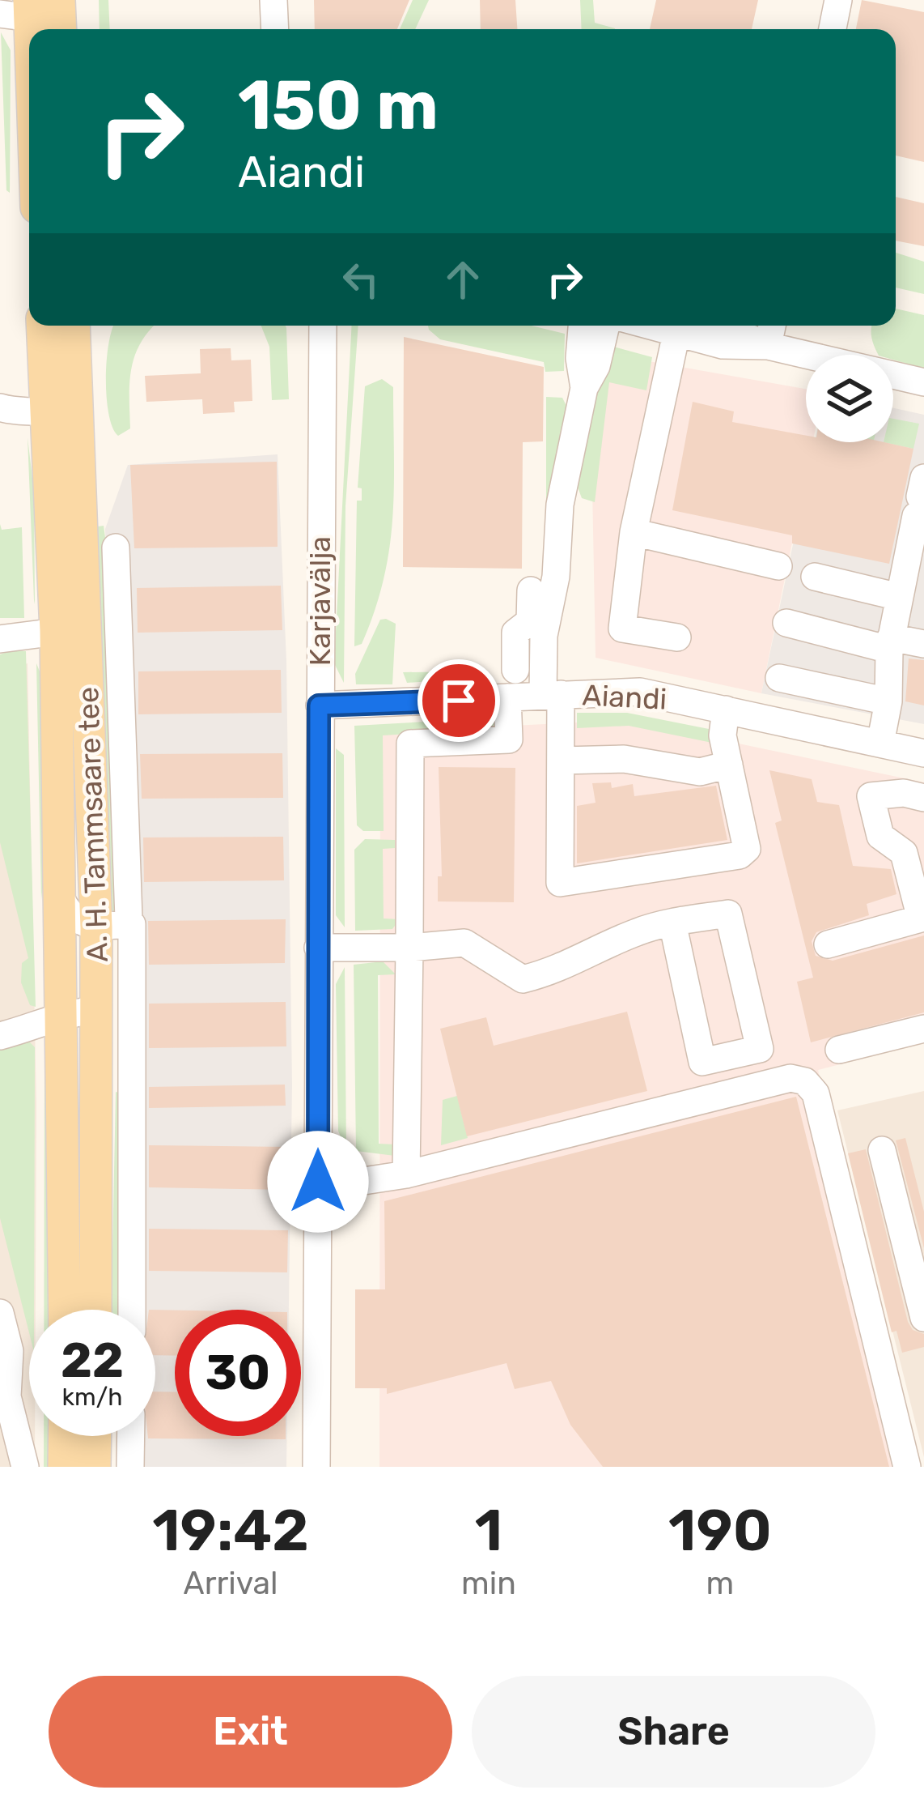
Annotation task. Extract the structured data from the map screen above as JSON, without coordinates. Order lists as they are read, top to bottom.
{
  "streets": {
    "main road": ["A. H. Tammsaare tee"],
    "street": ["Karjavälja", "Aiandi"]
  },
  "crossings": [
    ["Karjavälja", "Aiandi"]
  ],
  "page": {
    "turn": ["150 m", "Aiandi"],
    "speed": "22 km/h",
    "limit": "30",
    "eta": [
      "19:42",
      "Arrival",
      "1",
      "min",
      "190",
      "m"
    ],
    "buttons": ["Exit", "Share"]
  }
}
